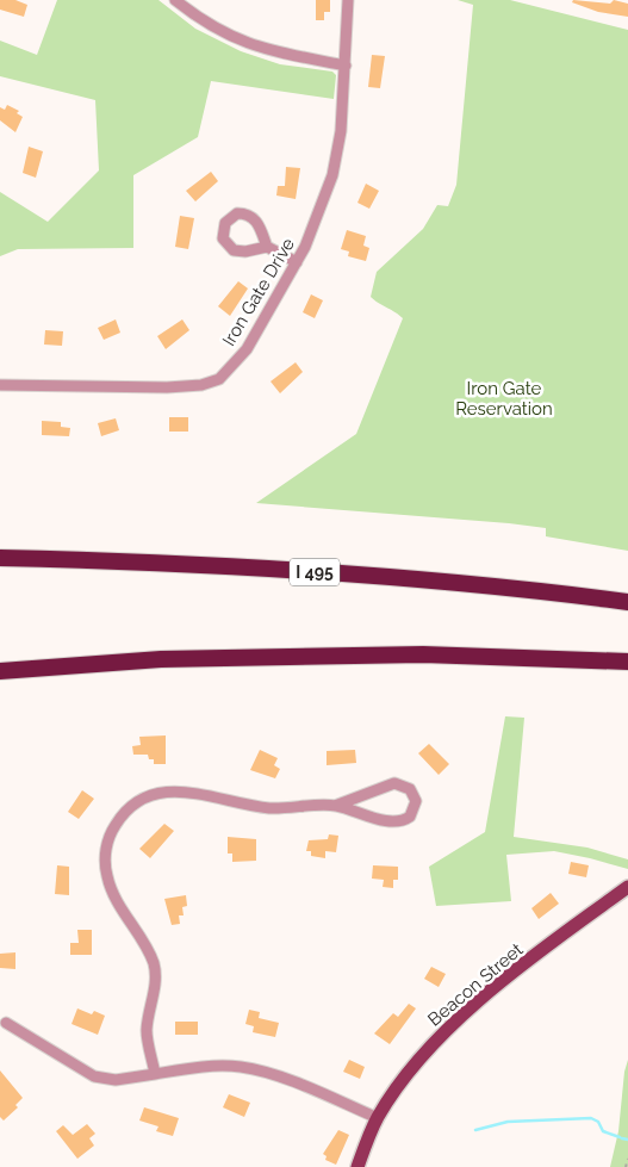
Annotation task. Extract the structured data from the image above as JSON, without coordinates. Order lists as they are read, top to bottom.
{
  "streets": {
    "highway": ["I 495"],
    "main road": ["Beacon Street"],
    "street": ["Iron Gate Drive"]
  },
  "parks": ["Iron Gate Reservation"]
}
